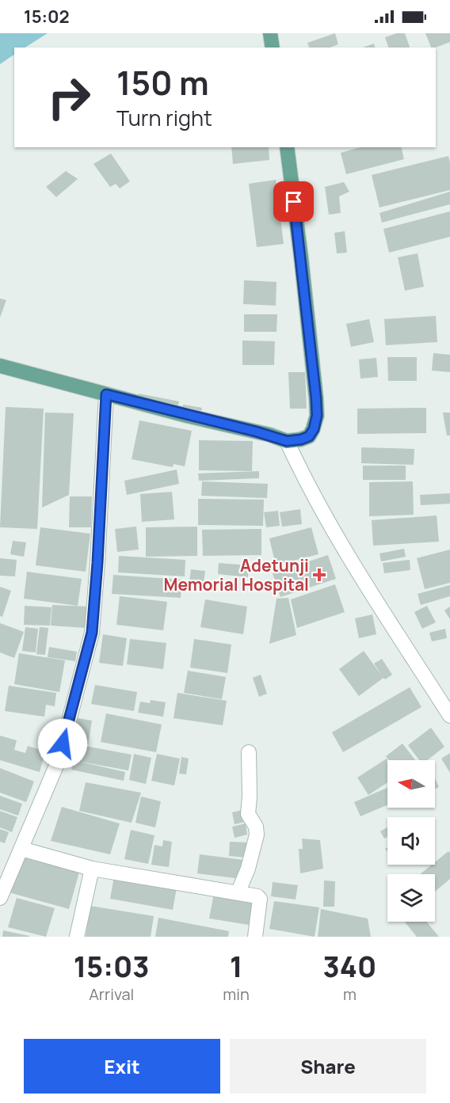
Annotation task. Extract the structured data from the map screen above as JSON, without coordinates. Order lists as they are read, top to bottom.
{
  "places": {
    "health": ["Adetunji Memorial Hospital"]
  },
  "north": "left",
  "page": {
    "status": "15:02",
    "turn": ["150 m", "Turn right"],
    "eta": [
      "15:03",
      "Arrival",
      "1",
      "min",
      "340",
      "m"
    ],
    "buttons": ["Exit", "Share"]
  }
}
